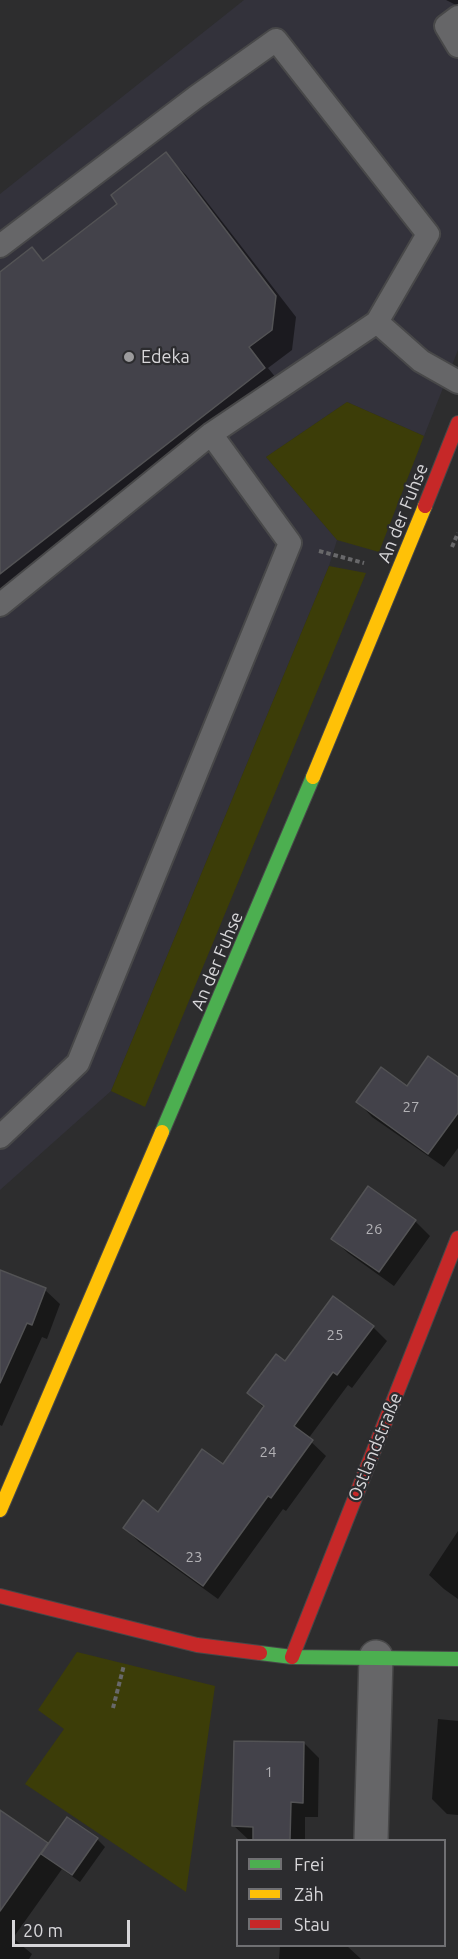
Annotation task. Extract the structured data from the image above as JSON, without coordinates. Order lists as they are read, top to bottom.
{
  "streets": {
    "street": ["An der Fuhse", "Ostlandstraße"]
  },
  "places": ["Edeka"],
  "house_numbers": [
    "27",
    "26",
    "25",
    "24",
    "23",
    "1"
  ],
  "legend": ["Frei", "Zäh", "Stau"],
  "scale_bar": "20 m"
}
